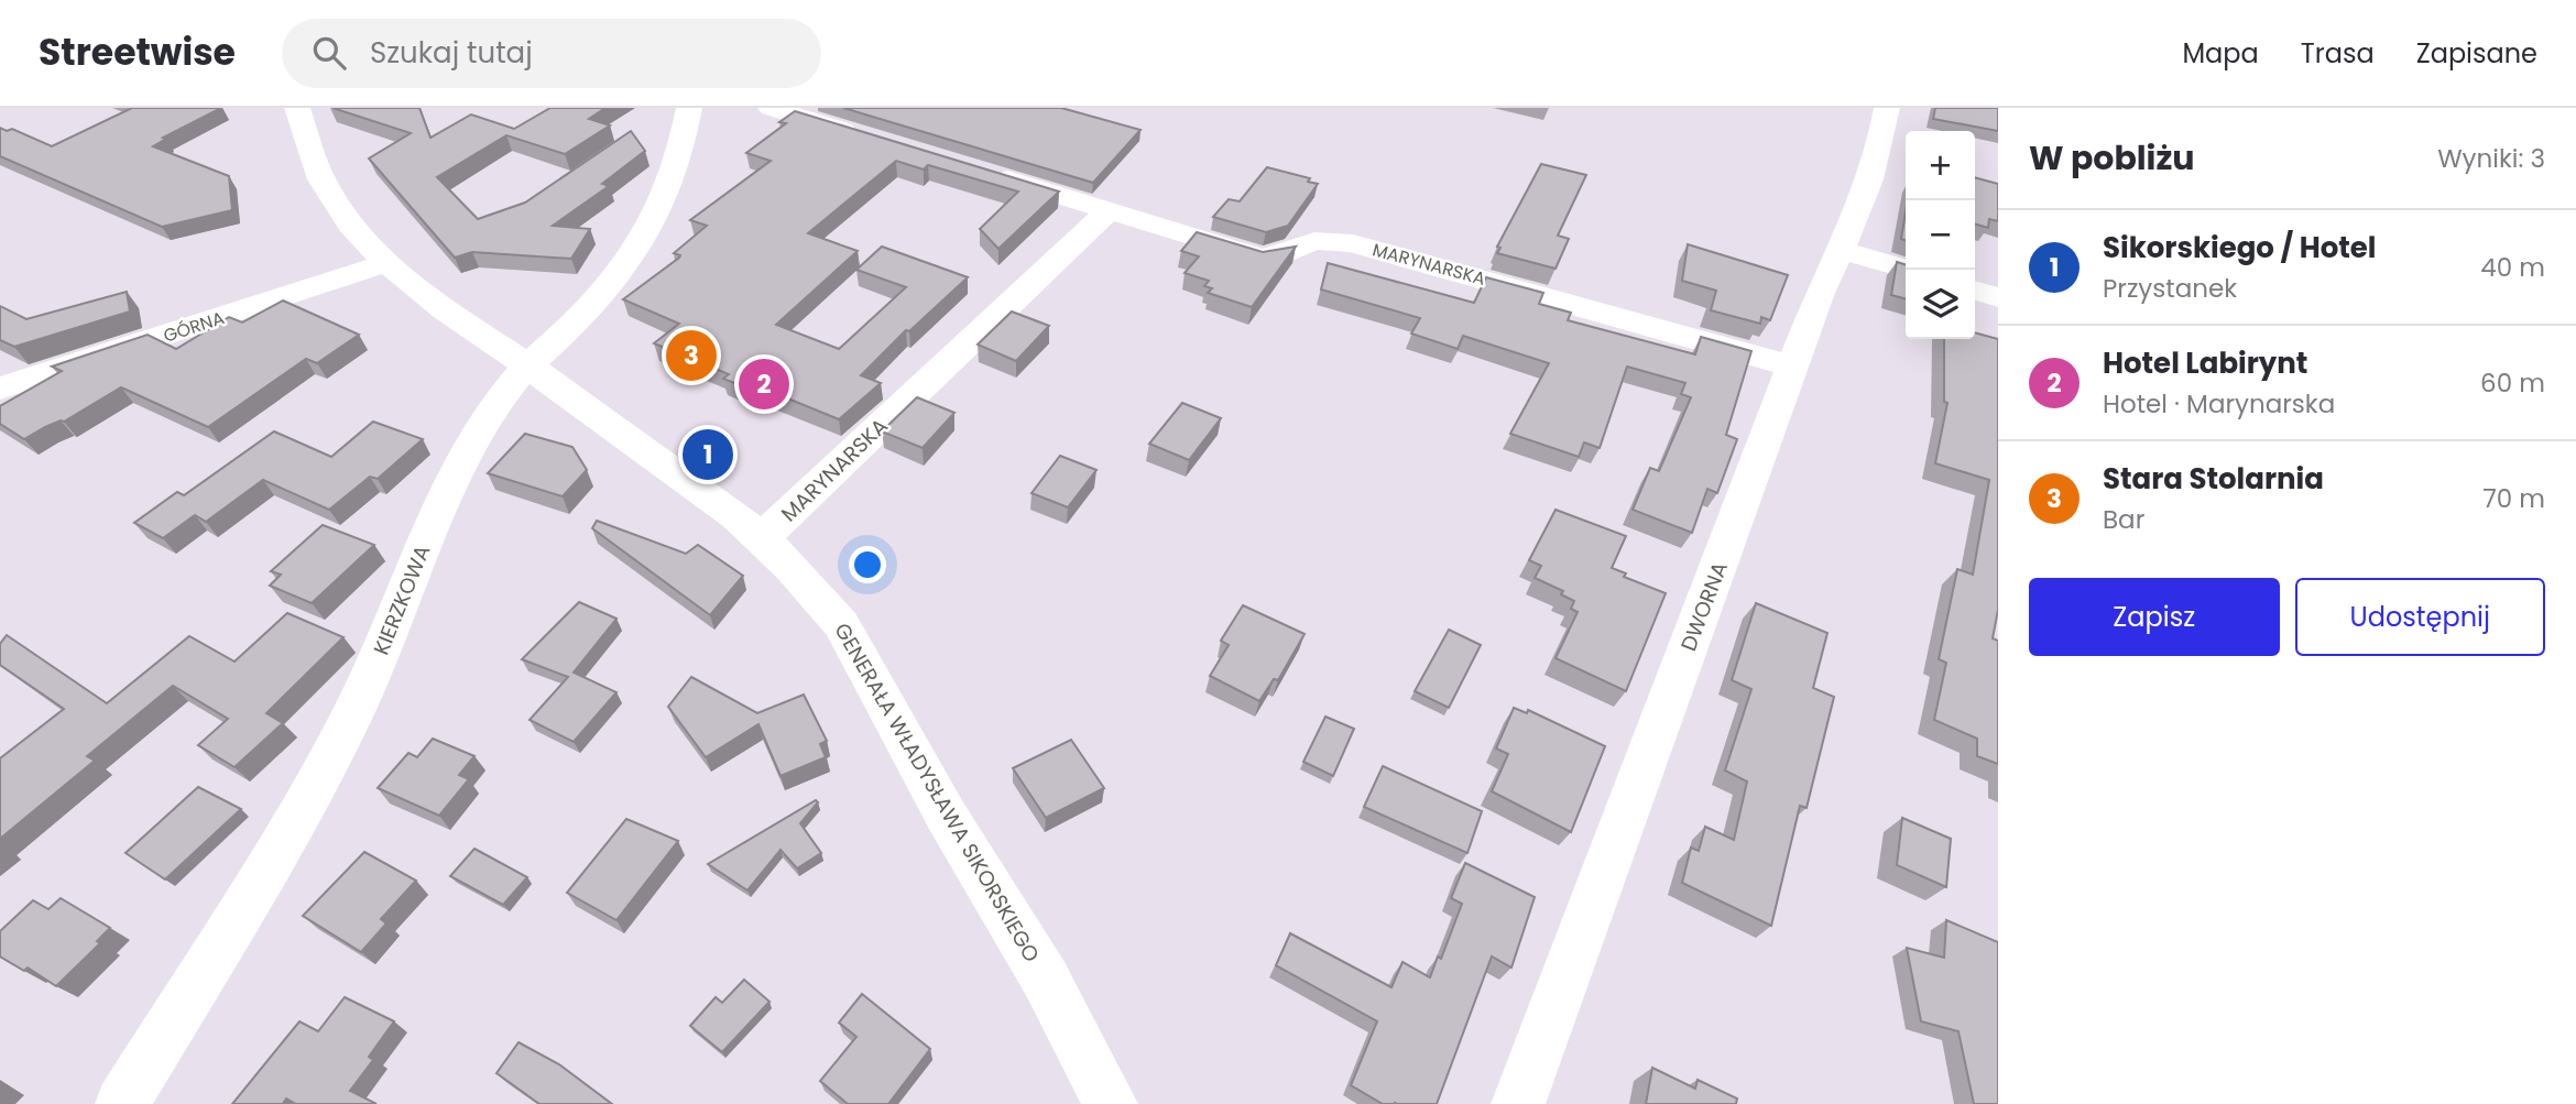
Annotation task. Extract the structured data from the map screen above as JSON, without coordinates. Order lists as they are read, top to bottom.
{
  "streets": {
    "street": [
      "MARYNARSKA",
      "GÓRNA",
      "KIERZKOWA",
      "DWORNA",
      "GENERAŁA WŁADYSŁAWA SIKORSKIEGO"
    ]
  },
  "crossings": [
    ["MARYNARSKA", "DWORNA"],
    ["MARYNARSKA", "GENERAŁA WŁADYSŁAWA SIKORSKIEGO"],
    ["GÓRNA", "GENERAŁA WŁADYSŁAWA SIKORSKIEGO"],
    ["KIERZKOWA", "GENERAŁA WŁADYSŁAWA SIKORSKIEGO"]
  ],
  "page": {
    "header": "Streetwise",
    "search": "Szukaj tutaj",
    "nav": ["Mapa", "Trasa", "Zapisane"],
    "heading": ["W pobliżu", "Wyniki: 3"],
    "map_buttons": ["+", "−"],
    "list": [
      {
        "mark": "1",
        "name": "Sikorskiego / Hotel",
        "note": "Przystanek",
        "value": "40 m"
      },
      {
        "mark": "2",
        "name": "Hotel Labirynt",
        "note": "Hotel · Marynarska",
        "value": "60 m"
      },
      {
        "mark": "3",
        "name": "Stara Stolarnia",
        "note": "Bar",
        "value": "70 m"
      }
    ],
    "pins": ["3", "2", "1"],
    "buttons": ["Zapisz", "Udostępnij"]
  }
}
